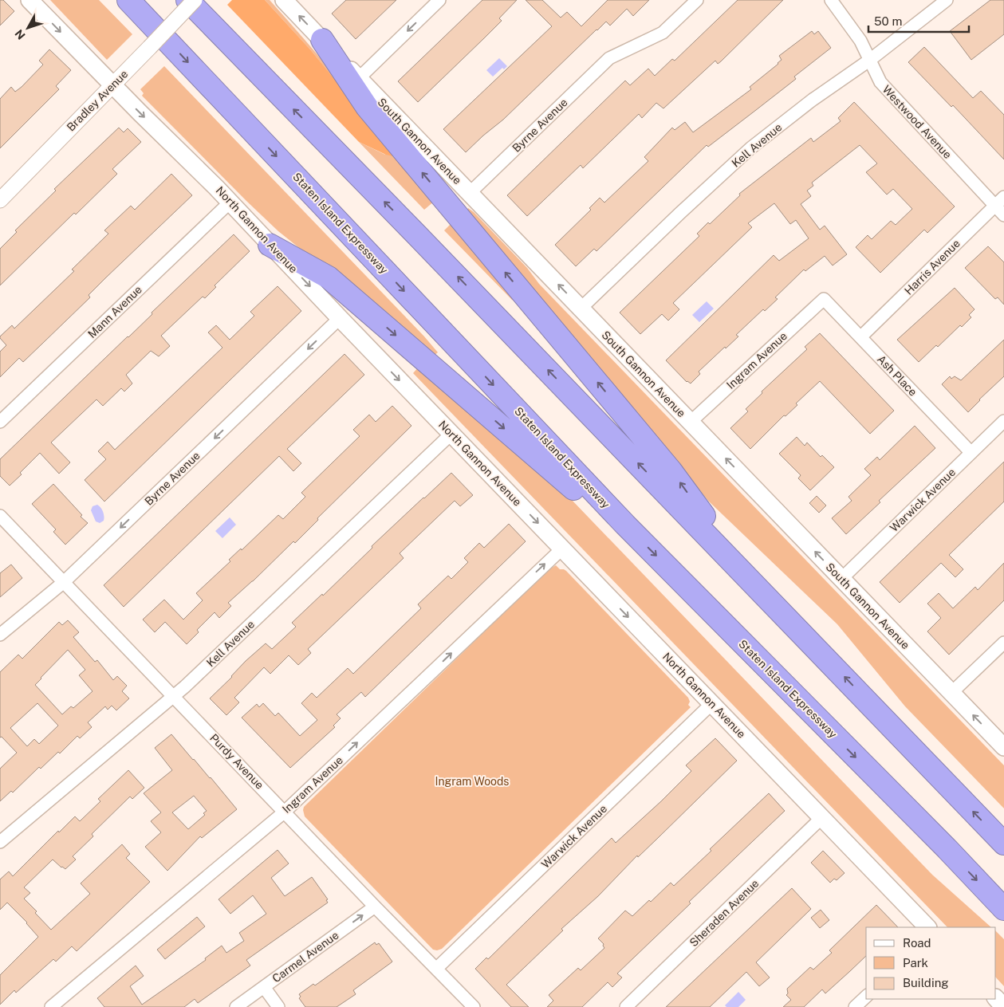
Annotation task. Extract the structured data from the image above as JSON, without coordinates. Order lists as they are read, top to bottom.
{
  "streets": {
    "highway": ["Staten Island Expressway"],
    "main road": ["South Gannon Avenue", "North Gannon Avenue"],
    "street": [
      "Bradley Avenue",
      "Westwood Avenue",
      "Byrne Avenue",
      "Kell Avenue",
      "Harris Avenue",
      "Mann Avenue",
      "Ingram Avenue",
      "Ash Place",
      "Warwick Avenue",
      "Purdy Avenue",
      "Sheraden Avenue",
      "Carmel Avenue"
    ]
  },
  "crossings": [
    ["Bradley Avenue", "North Gannon Avenue"],
    ["Westwood Avenue", "Kell Avenue"],
    ["Westwood Avenue", "Harris Avenue"],
    ["Byrne Avenue", "South Gannon Avenue"],
    ["Byrne Avenue", "North Gannon Avenue"],
    ["Byrne Avenue", "Purdy Avenue"],
    ["South Gannon Avenue", "Kell Avenue"],
    ["South Gannon Avenue", "Ingram Avenue"],
    ["South Gannon Avenue", "Warwick Avenue"],
    ["Kell Avenue", "North Gannon Avenue"],
    ["Kell Avenue", "Purdy Avenue"],
    ["North Gannon Avenue", "Mann Avenue"],
    ["North Gannon Avenue", "Ingram Avenue"],
    ["North Gannon Avenue", "Warwick Avenue"],
    ["North Gannon Avenue", "Sheraden Avenue"],
    ["Harris Avenue", "Ash Place"],
    ["Ingram Avenue", "Ash Place"],
    ["Ingram Avenue", "Purdy Avenue"],
    ["Ash Place", "Warwick Avenue"],
    ["Warwick Avenue", "Purdy Avenue"],
    ["Purdy Avenue", "Carmel Avenue"]
  ],
  "one_way": [
    "Byrne Avenue",
    "South Gannon Avenue",
    "North Gannon Avenue",
    "Ingram Avenue",
    "Carmel Avenue"
  ],
  "parks": ["Ingram Woods"],
  "legend": ["Road", "Park", "Building"],
  "scale_bar": "50 m",
  "north": "bottom left"
}
